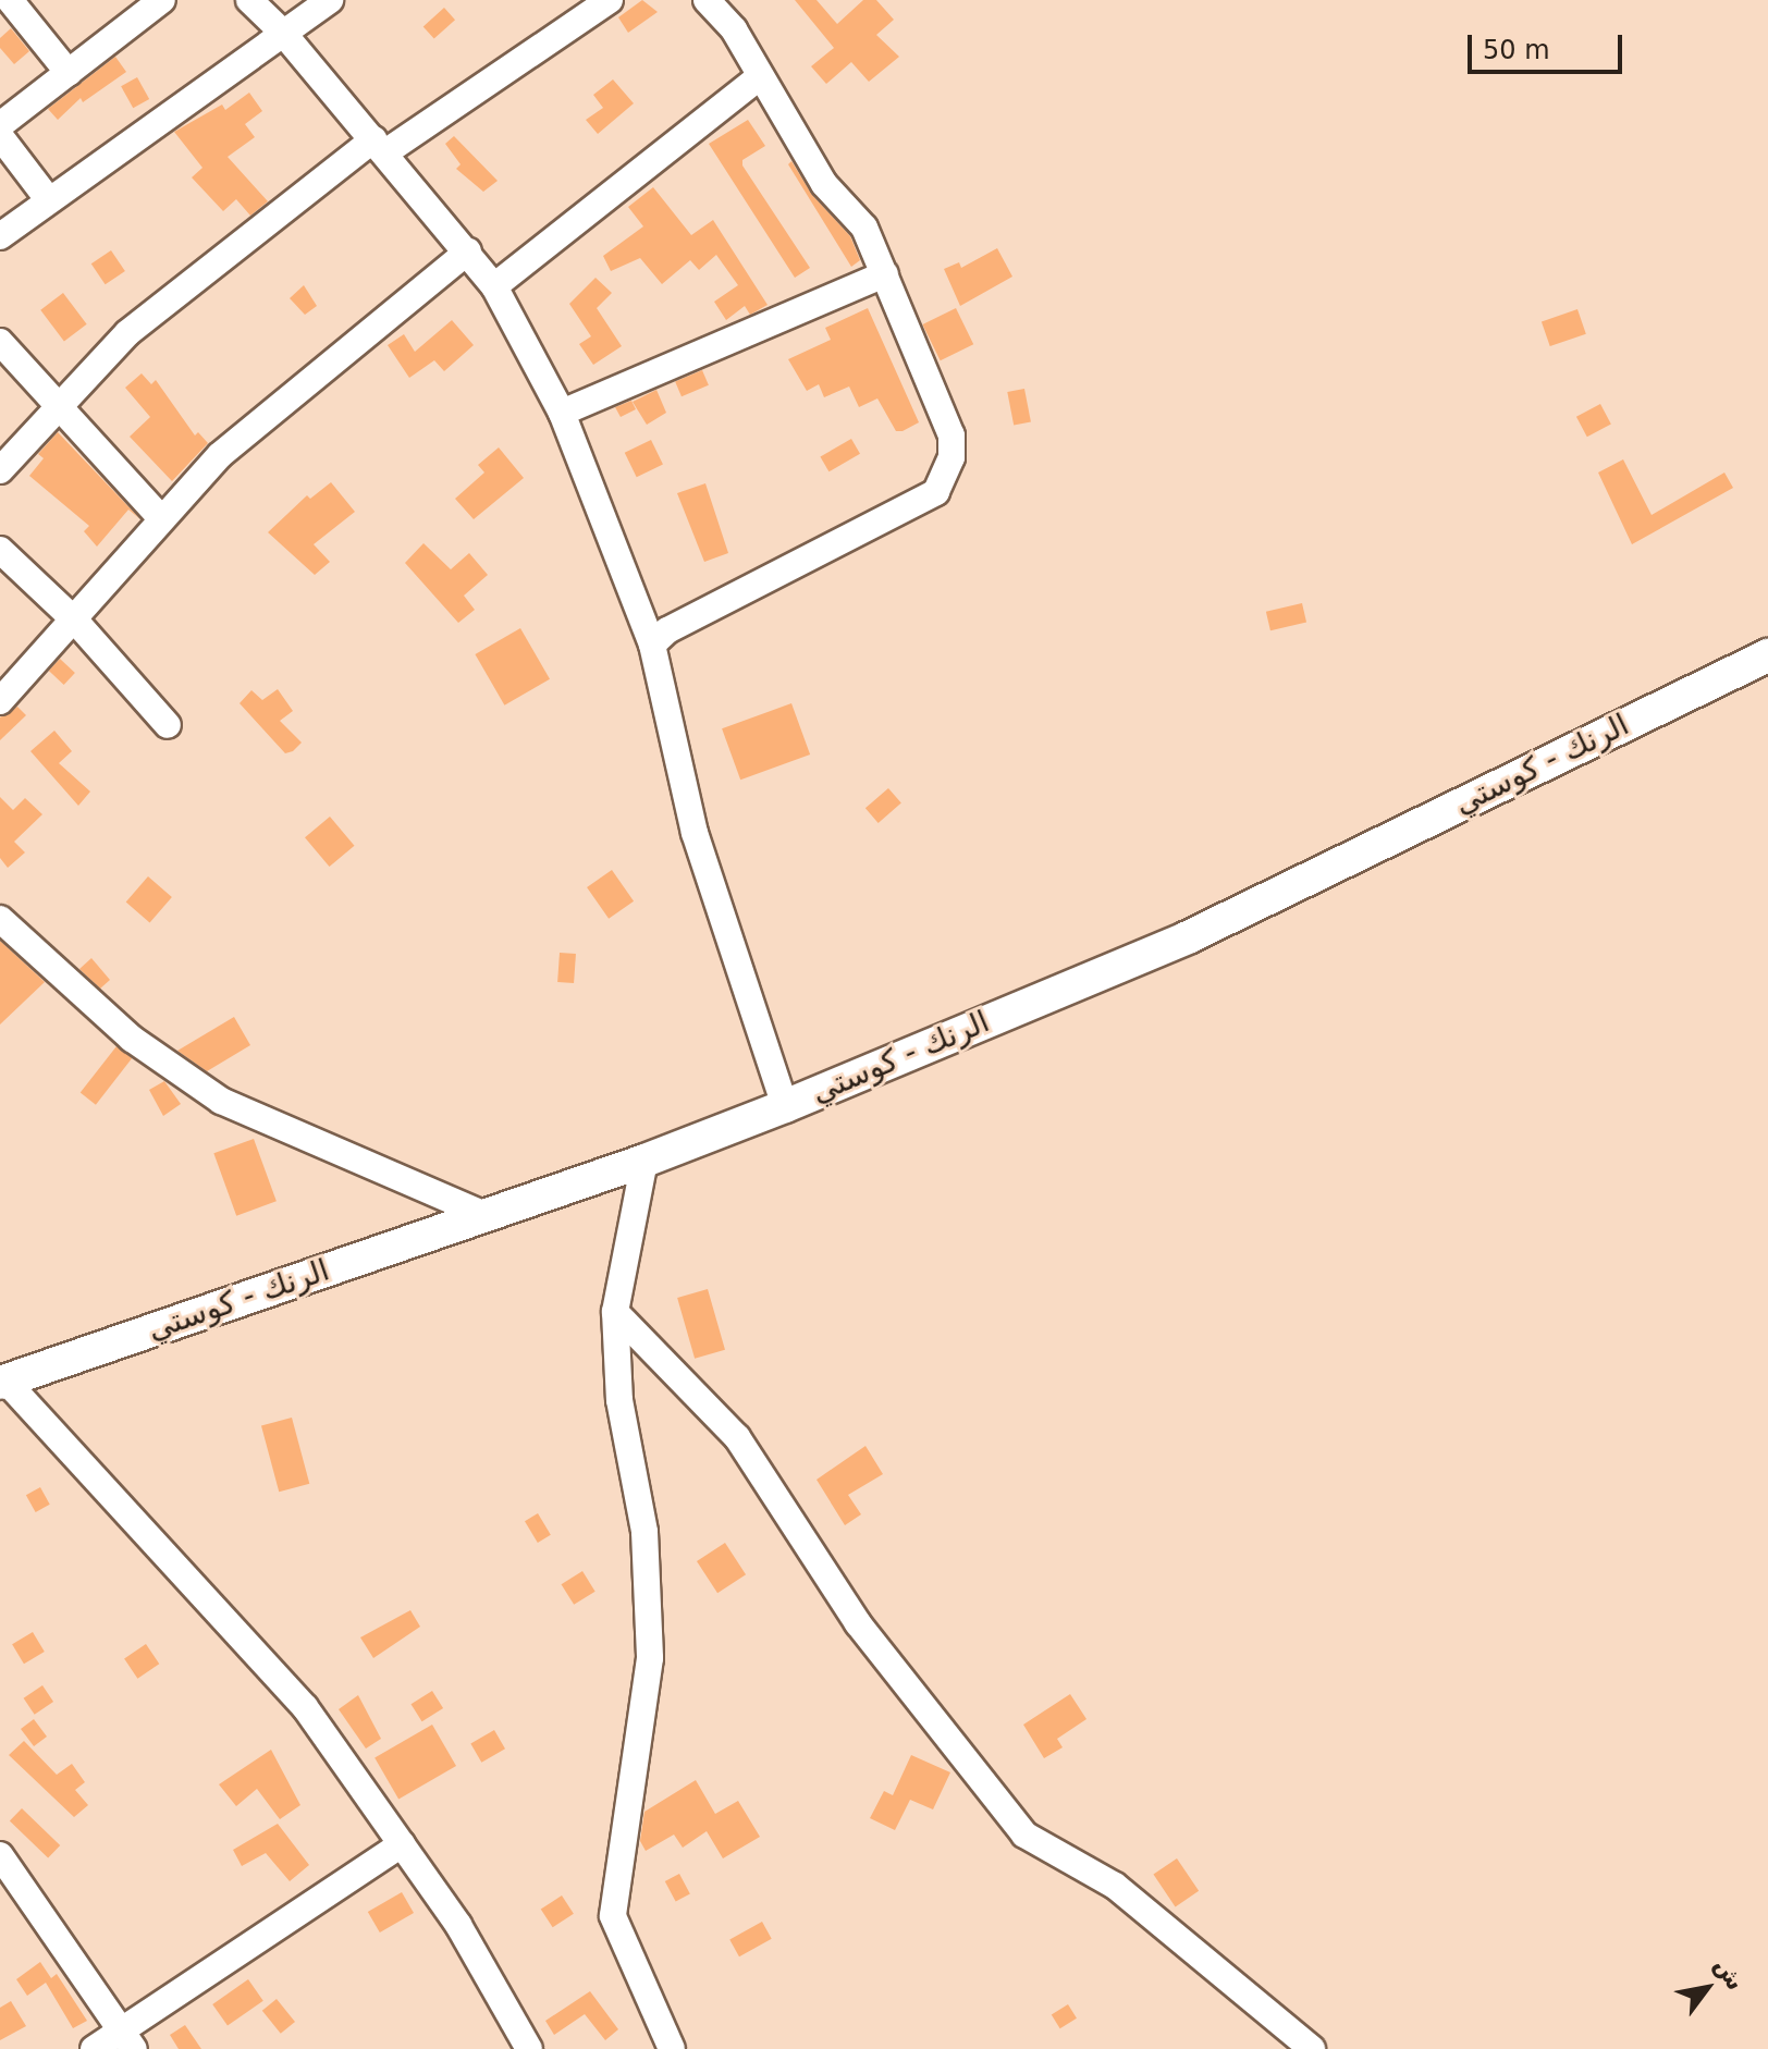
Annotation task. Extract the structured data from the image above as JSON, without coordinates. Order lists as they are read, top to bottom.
{
  "streets": {
    "main road": ["الرنك - كوستي"]
  },
  "scale_bar": "50 m",
  "north": "top right"
}
